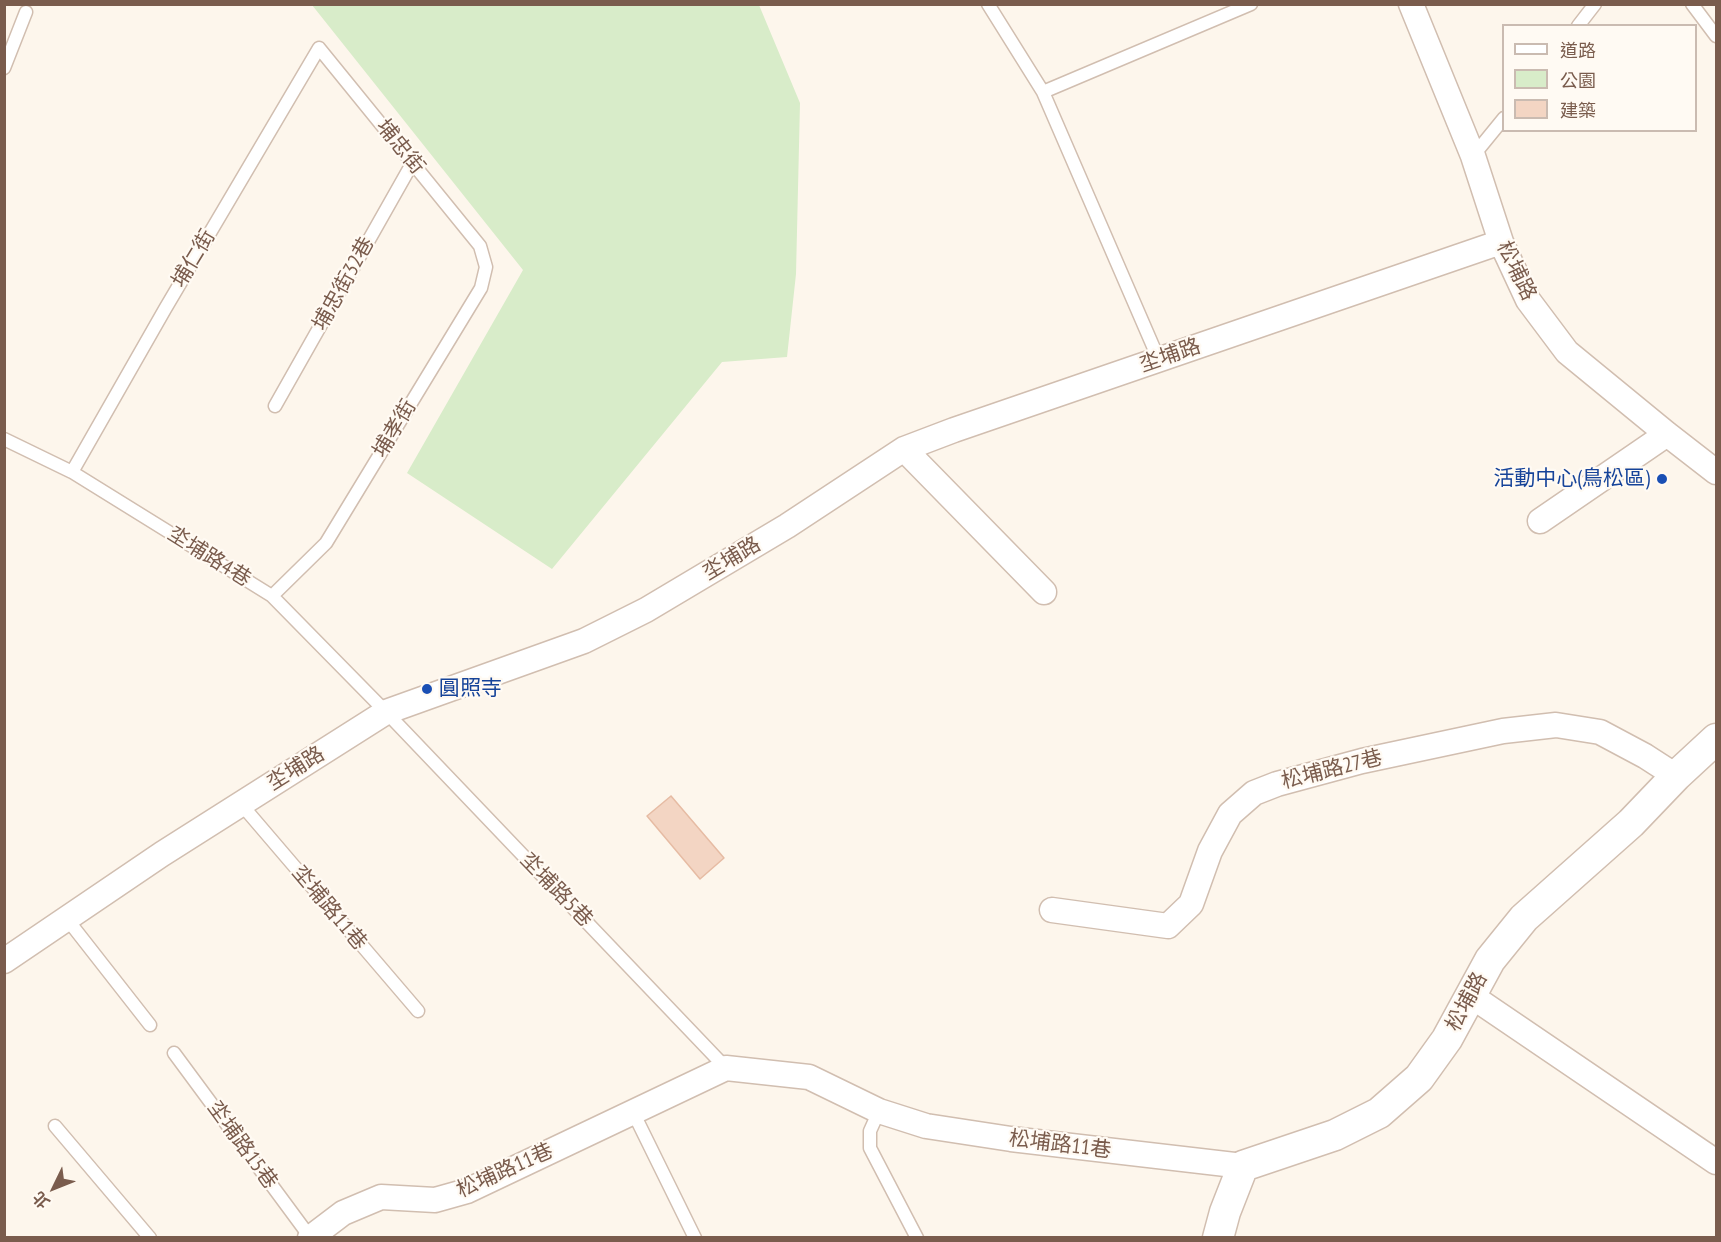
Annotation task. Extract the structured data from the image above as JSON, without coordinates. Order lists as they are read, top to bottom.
{
  "streets": {
    "street": [
      "松埔路",
      "坔埔路",
      "松埔路27巷",
      "松埔路11巷"
    ],
    "lane": [
      "埔忠街",
      "埔仁街",
      "埔忠街32巷",
      "埔孝街",
      "坔埔路4巷",
      "坔埔路5巷",
      "坔埔路11巷",
      "坔埔路15巷"
    ]
  },
  "crossings": [
    ["埔忠街", "埔仁街"],
    ["埔忠街", "埔忠街32巷"],
    ["埔忠街", "埔孝街"],
    ["埔仁街", "坔埔路4巷"],
    ["松埔路", "坔埔路"],
    ["松埔路", "松埔路27巷"],
    ["松埔路", "松埔路11巷"],
    ["坔埔路", "坔埔路4巷"],
    ["坔埔路", "坔埔路5巷"],
    ["坔埔路", "坔埔路11巷"],
    ["埔孝街", "坔埔路4巷"],
    ["坔埔路4巷", "坔埔路5巷"],
    ["坔埔路5巷", "松埔路11巷"],
    ["坔埔路15巷", "松埔路11巷"]
  ],
  "places": ["活動中心(鳥松區)", "圓照寺"],
  "legend": ["道路", "公園", "建築"],
  "north": "bottom left"
}
